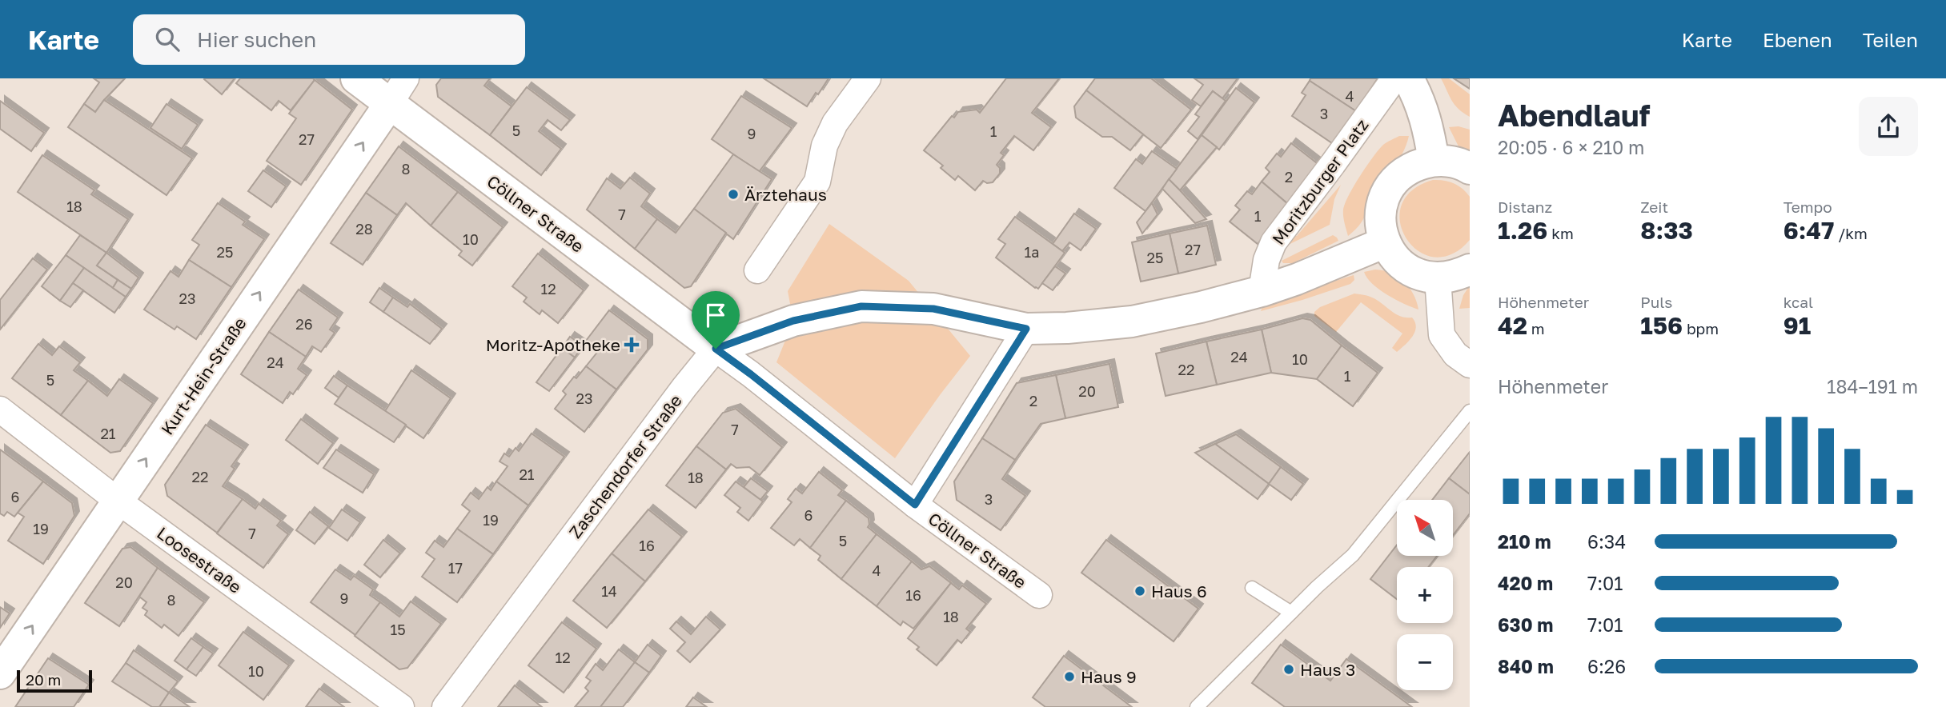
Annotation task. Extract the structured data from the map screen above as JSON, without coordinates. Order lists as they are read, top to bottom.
{
  "streets": {
    "street": [
      "Moritzburger Platz",
      "Cöllner Straße",
      "Kurt-Hein-Straße",
      "Zaschendorfer Straße",
      "Loosestraße"
    ]
  },
  "crossings": [
    ["Cöllner Straße", "Kurt-Hein-Straße"],
    ["Cöllner Straße", "Zaschendorfer Straße"],
    ["Kurt-Hein-Straße", "Loosestraße"]
  ],
  "one_way": ["Kurt-Hein-Straße"],
  "places": {
    "other": [
      "Ärztehaus",
      "Haus 6",
      "Haus 3",
      "Haus 9"
    ],
    "health": ["Moritz-Apotheke"]
  },
  "house_numbers": [
    "4",
    "3",
    "5",
    "1",
    "9",
    "27",
    "8",
    "2",
    "18",
    "7",
    "1",
    "28",
    "10",
    "27",
    "25",
    "1a",
    "25",
    "12",
    "23",
    "26",
    "24",
    "10",
    "24",
    "22",
    "1",
    "5",
    "20",
    "23",
    "2",
    "7",
    "21",
    "21",
    "22",
    "18",
    "6",
    "3",
    "6",
    "19",
    "19",
    "7",
    "5",
    "16",
    "17",
    "4",
    "20",
    "14",
    "16",
    "9",
    "8",
    "18",
    "15",
    "12",
    "10"
  ],
  "scale_bar": "20 m",
  "north": "top left",
  "page": {
    "header": "Karte",
    "search": "Hier suchen",
    "nav": ["Karte", "Ebenen", "Teilen"],
    "heading": ["Abendlauf", "20:05 · 6 × 210 m"],
    "stats": [
      ["Distanz", "1.26 km"],
      ["Zeit", "8:33"],
      ["Tempo", "6:47 /km"],
      ["Höhenmeter", "42 m"],
      ["Puls", "156 bpm"],
      ["kcal", "91"]
    ],
    "chart": ["Höhenmeter", "184–191 m"],
    "map_buttons": ["+", "−"],
    "list": [
      {
        "name": "210 m",
        "note": "6:34"
      },
      {
        "name": "420 m",
        "note": "7:01"
      },
      {
        "name": "630 m",
        "note": "7:01"
      },
      {
        "name": "840 m",
        "note": "6:26"
      }
    ],
    "scale": "20 m"
  }
}
